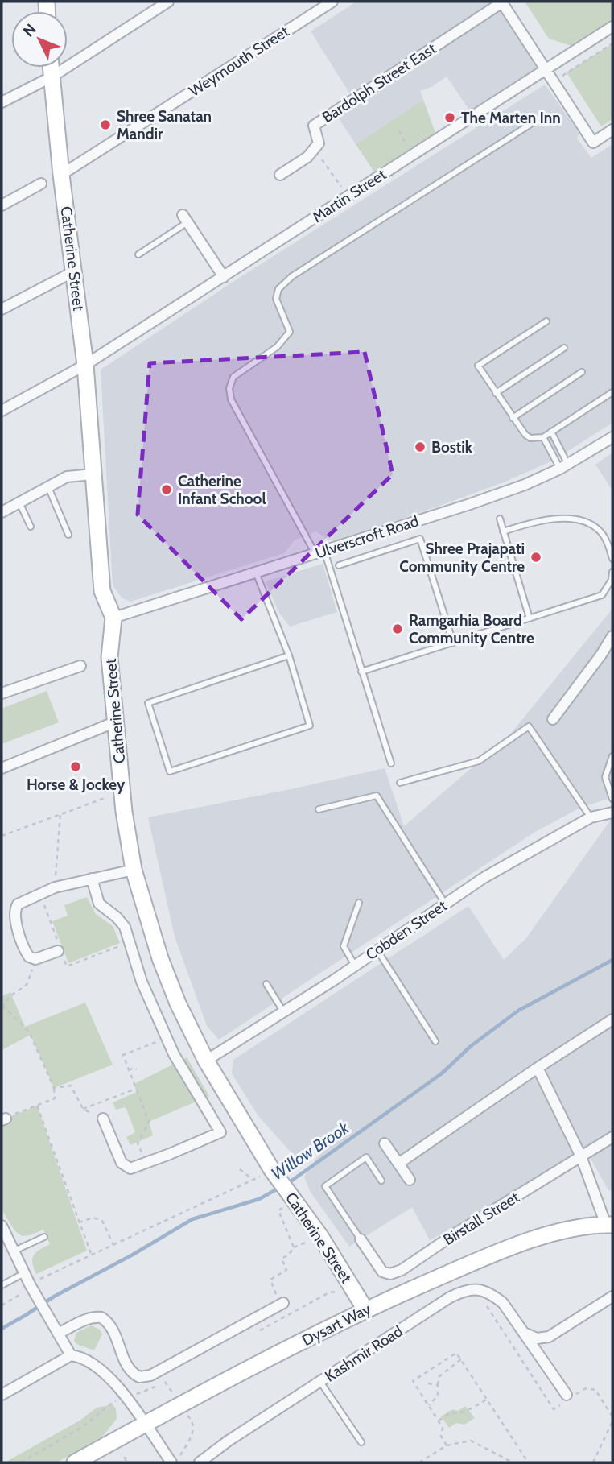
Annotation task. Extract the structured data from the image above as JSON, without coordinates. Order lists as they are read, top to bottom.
{
  "streets": {
    "street": [
      "Weymouth Street",
      "Bardolph Street East",
      "Martin Street",
      "Catherine Street",
      "Ulverscroft Road",
      "Cobden Street",
      "Birstall Street",
      "Dysart Way",
      "Kashmir Road"
    ]
  },
  "crossings": [
    ["Weymouth Street", "Catherine Street"],
    ["Martin Street", "Catherine Street"],
    ["Catherine Street", "Ulverscroft Road"],
    ["Catherine Street", "Cobden Street"],
    ["Catherine Street", "Dysart Way"]
  ],
  "water": ["Willow Brook"],
  "places": [
    "The Marten Inn",
    "Shree Sanatan Mandir",
    "Bostik",
    "Catherine Infant School",
    "Shree Prajapati Community Centre",
    "Ramgarhia Board Community Centre",
    "Horse & Jockey"
  ],
  "north": "top left"
}
